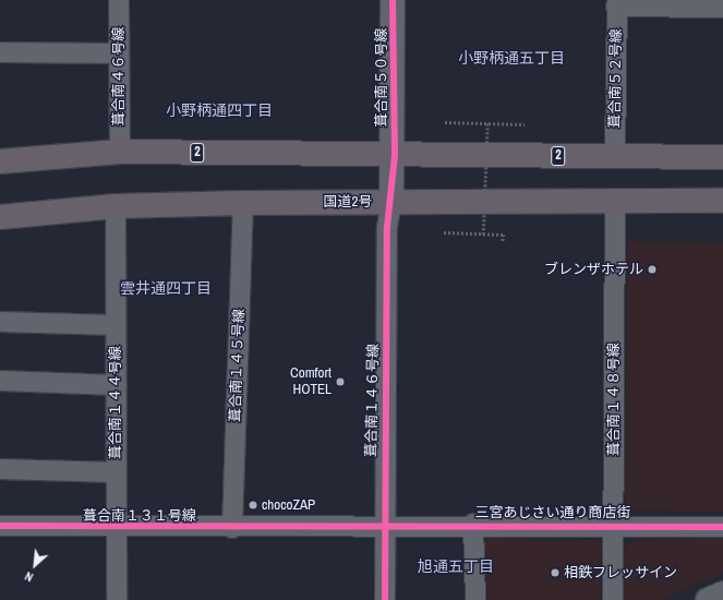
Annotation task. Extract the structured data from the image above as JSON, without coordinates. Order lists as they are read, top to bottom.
{
  "streets": {
    "highway": ["2", "国道2号"],
    "street": [
      "葺合南４６号線",
      "葺合南５０号線",
      "葺合南５２号線",
      "葺合南１４５号線",
      "葺合南１４８号線",
      "葺合南１４６号線",
      "葺合南１４４号線",
      "三宮あじさい通り商店街",
      "葺合南１３１号線"
    ]
  },
  "crossings": [
    ["葺合南４６号線", "2"],
    ["葺合南５０号線", "2"],
    ["葺合南５０号線", "国道2号"],
    ["葺合南５０号線", "葺合南１４６号線"],
    ["葺合南５２号線", "2"],
    ["国道2号", "葺合南１４５号線"],
    ["国道2号", "葺合南１４８号線"],
    ["国道2号", "葺合南１４６号線"],
    ["国道2号", "葺合南１４４号線"],
    ["葺合南１４５号線", "葺合南１３１号線"],
    ["葺合南１４８号線", "三宮あじさい通り商店街"],
    ["葺合南１４６号線", "三宮あじさい通り商店街"],
    ["葺合南１４６号線", "葺合南１３１号線"],
    ["葺合南１４４号線", "葺合南１３１号線"],
    ["三宮あじさい通り商店街", "葺合南１３１号線"]
  ],
  "districts": [
    "小野柄通五丁目",
    "小野柄通四丁目",
    "雲井通四丁目",
    "旭通五丁目"
  ],
  "places": [
    "ブレンザホテル",
    "Comfort HOTEL",
    "chocoZAP",
    "相鉄フレッサイン"
  ],
  "north": "bottom left"
}
